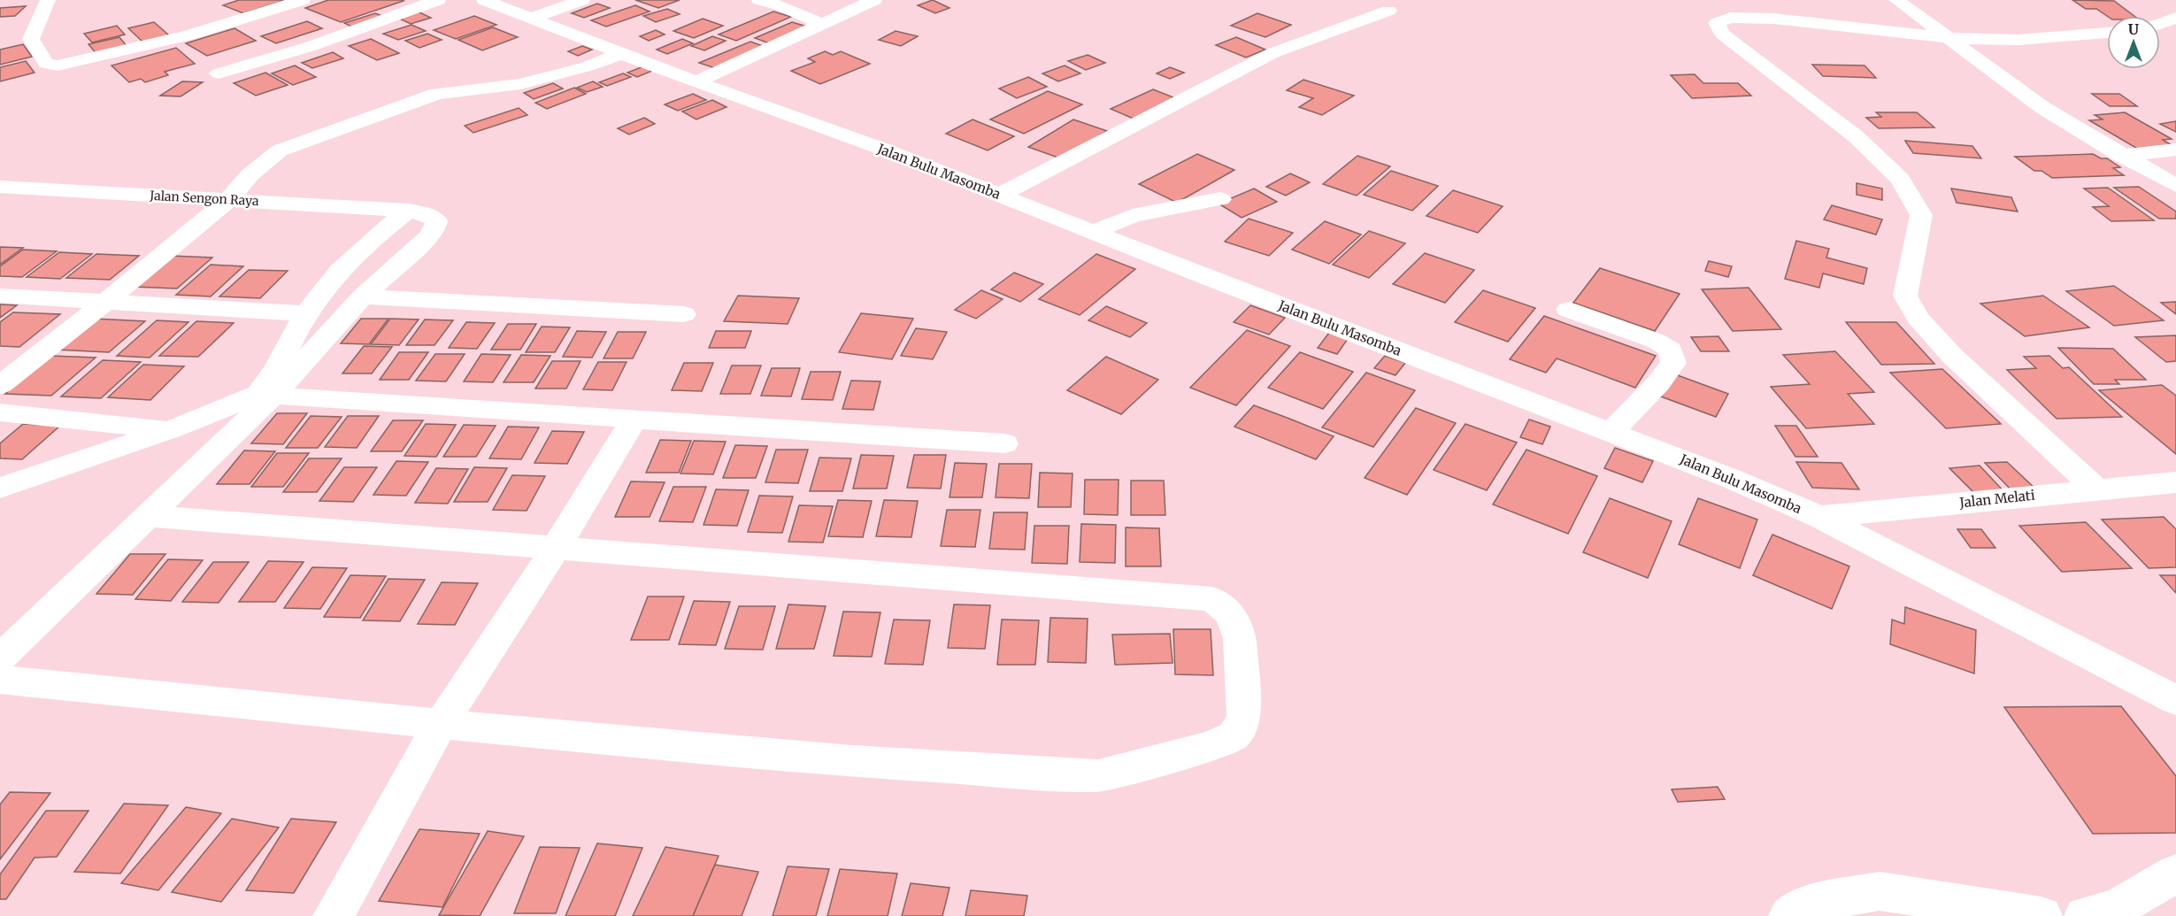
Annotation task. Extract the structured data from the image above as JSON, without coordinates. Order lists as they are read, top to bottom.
{
  "streets": {
    "street": ["Jalan Bulu Masomba", "Jalan Sengon Raya", "Jalan Melati"]
  },
  "crossings": [
    ["Jalan Bulu Masomba", "Jalan Melati"]
  ],
  "north": "top"
}
